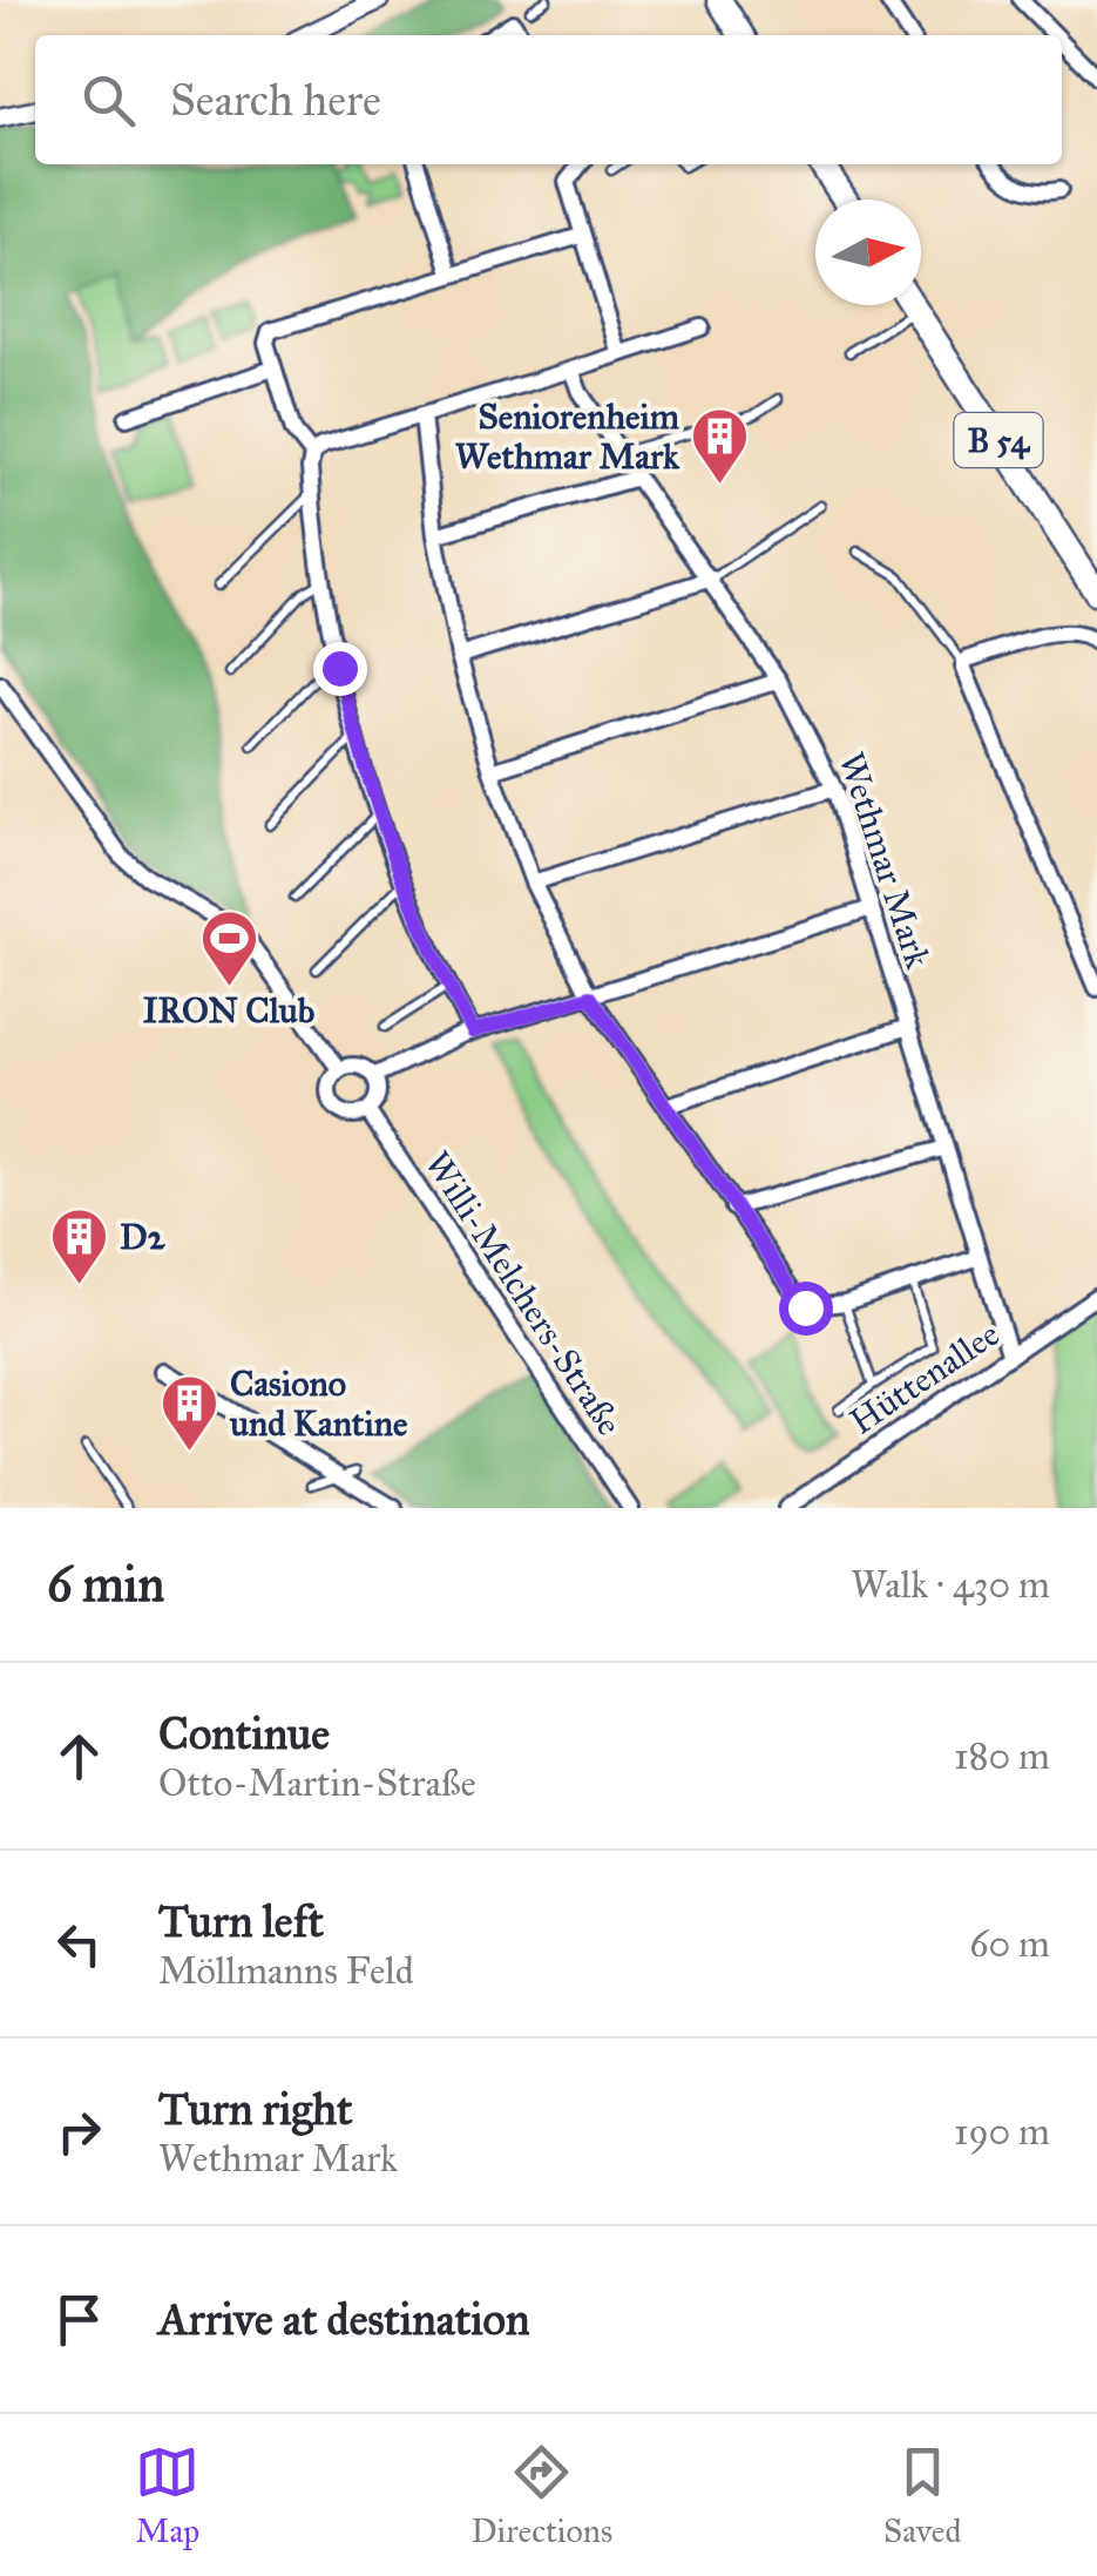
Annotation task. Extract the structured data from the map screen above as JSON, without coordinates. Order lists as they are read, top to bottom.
{
  "streets": {
    "main road": ["B 54"],
    "street": ["Wethmar Mark", "Willi-Melchers-Straße", "Hüttenallee"]
  },
  "crossings": [
    ["Wethmar Mark", "Hüttenallee"]
  ],
  "places": {
    "building": ["Seniorenheim Wethmar Mark", "D2", "Casiono und Kantine"],
    "sports": ["IRON Club"]
  },
  "north": "right",
  "page": {
    "search": "Search here",
    "heading": ["6 min", "Walk · 430 m"],
    "list": [
      ["Continue", "Otto-Martin-Straße", "180 m"],
      ["Turn left", "Möllmanns Feld", "60 m"],
      ["Turn right", "Wethmar Mark", "190 m"],
      "Arrive at destination"
    ],
    "nav": ["Map", "Directions", "Saved"]
  }
}
